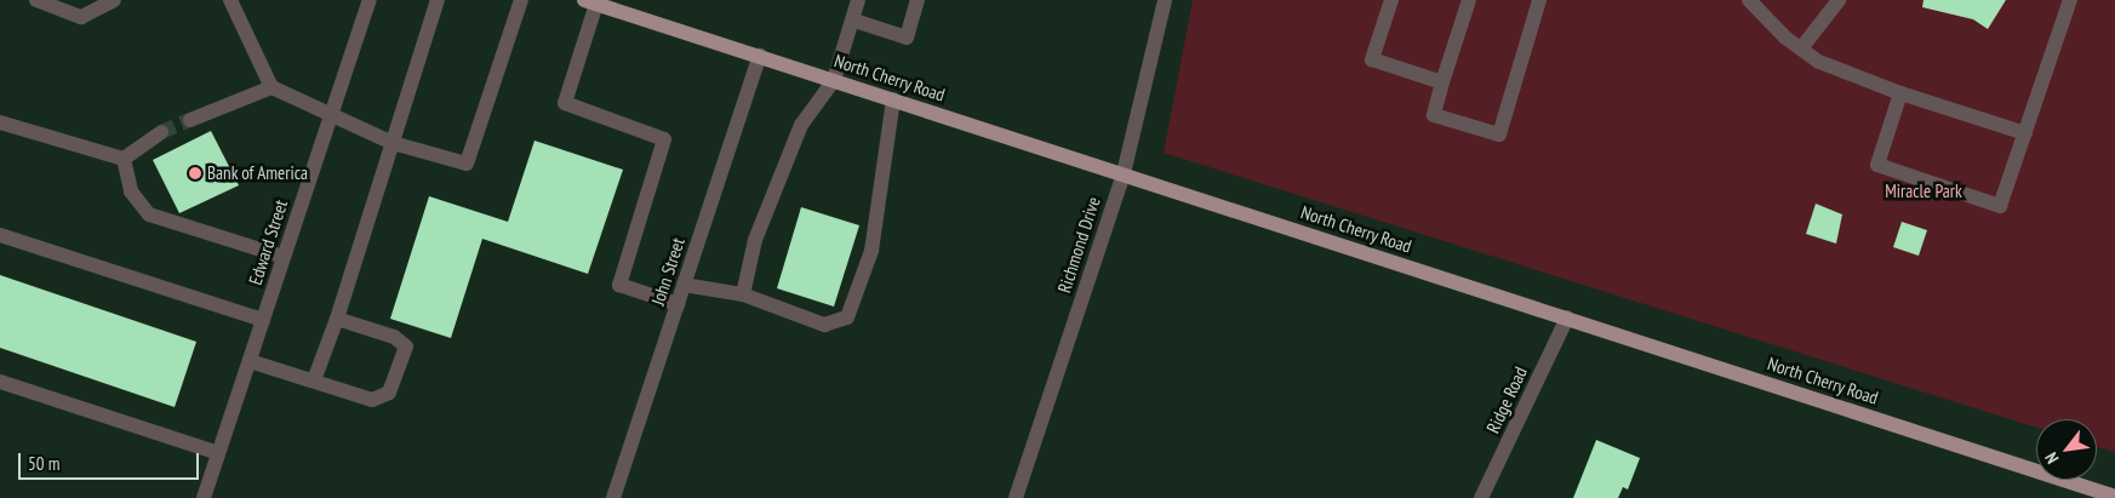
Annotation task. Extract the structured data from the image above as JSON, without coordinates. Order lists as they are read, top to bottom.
{
  "streets": {
    "main road": ["North Cherry Road"],
    "street": [
      "Edward Street",
      "Richmond Drive",
      "John Street",
      "Ridge Road"
    ]
  },
  "crossings": [
    ["North Cherry Road", "Richmond Drive"],
    ["North Cherry Road", "John Street"],
    ["North Cherry Road", "Ridge Road"]
  ],
  "parks": ["Miracle Park"],
  "places": ["Bank of America"],
  "scale_bar": "50 m",
  "north": "bottom left"
}
